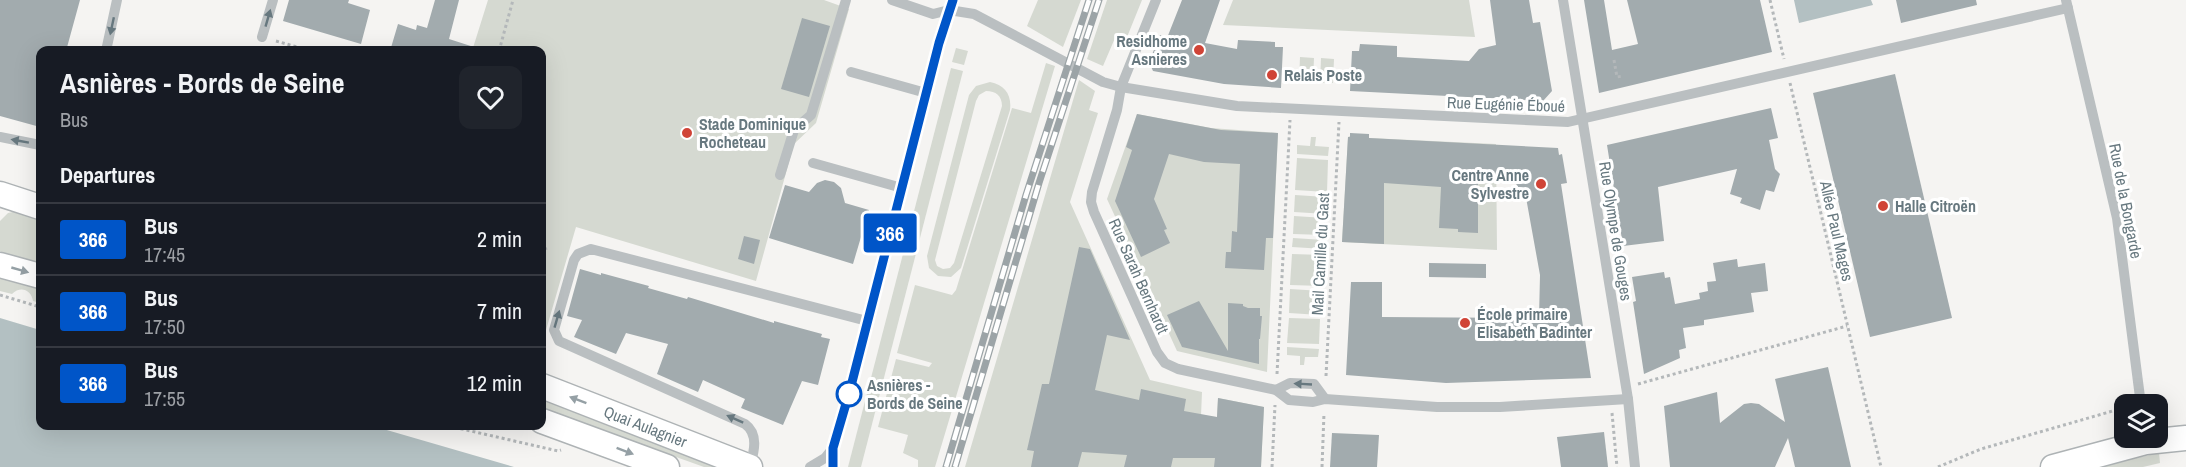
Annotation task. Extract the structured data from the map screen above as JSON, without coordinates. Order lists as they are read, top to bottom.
{
  "streets": {
    "main road": ["Quai Aulagnier"],
    "street": [
      "Rue Eugénie Éboué",
      "Rue de la Bongarde",
      "Rue Olympe de Gouges",
      "Rue Sarah Bernhardt"
    ],
    "path": ["Allée Paul Mages", "Mail Camille du Gast"]
  },
  "crossings": [
    ["Rue Eugénie Éboué", "Rue de la Bongarde"],
    ["Rue Eugénie Éboué", "Rue Olympe de Gouges"],
    ["Rue Eugénie Éboué", "Allée Paul Mages"],
    ["Rue Eugénie Éboué", "Mail Camille du Gast"],
    ["Rue Eugénie Éboué", "Rue Sarah Bernhardt"],
    ["Rue Olympe de Gouges", "Rue Sarah Bernhardt"],
    ["Mail Camille du Gast", "Rue Sarah Bernhardt"]
  ],
  "places": [
    "Residhome Asnieres",
    "Relais Poste",
    "Stade Dominique Rocheteau",
    "Centre Anne Sylvestre",
    "Halle Citroën",
    "École primaire Elisabeth Badinter",
    "Asnières - Bords de Seine"
  ],
  "lines": ["bus line 366"],
  "page": {
    "on_map": "366",
    "heading": [
      ["Asnières - Bords de Seine", "Bus"],
      "Departures"
    ],
    "list": [
      {
        "mark": "366",
        "name": "Bus",
        "note": "17:45",
        "value": "2 min"
      },
      {
        "mark": "366",
        "name": "Bus",
        "note": "17:50",
        "value": "7 min"
      },
      {
        "mark": "366",
        "name": "Bus",
        "note": "17:55",
        "value": "12 min"
      }
    ]
  }
}
